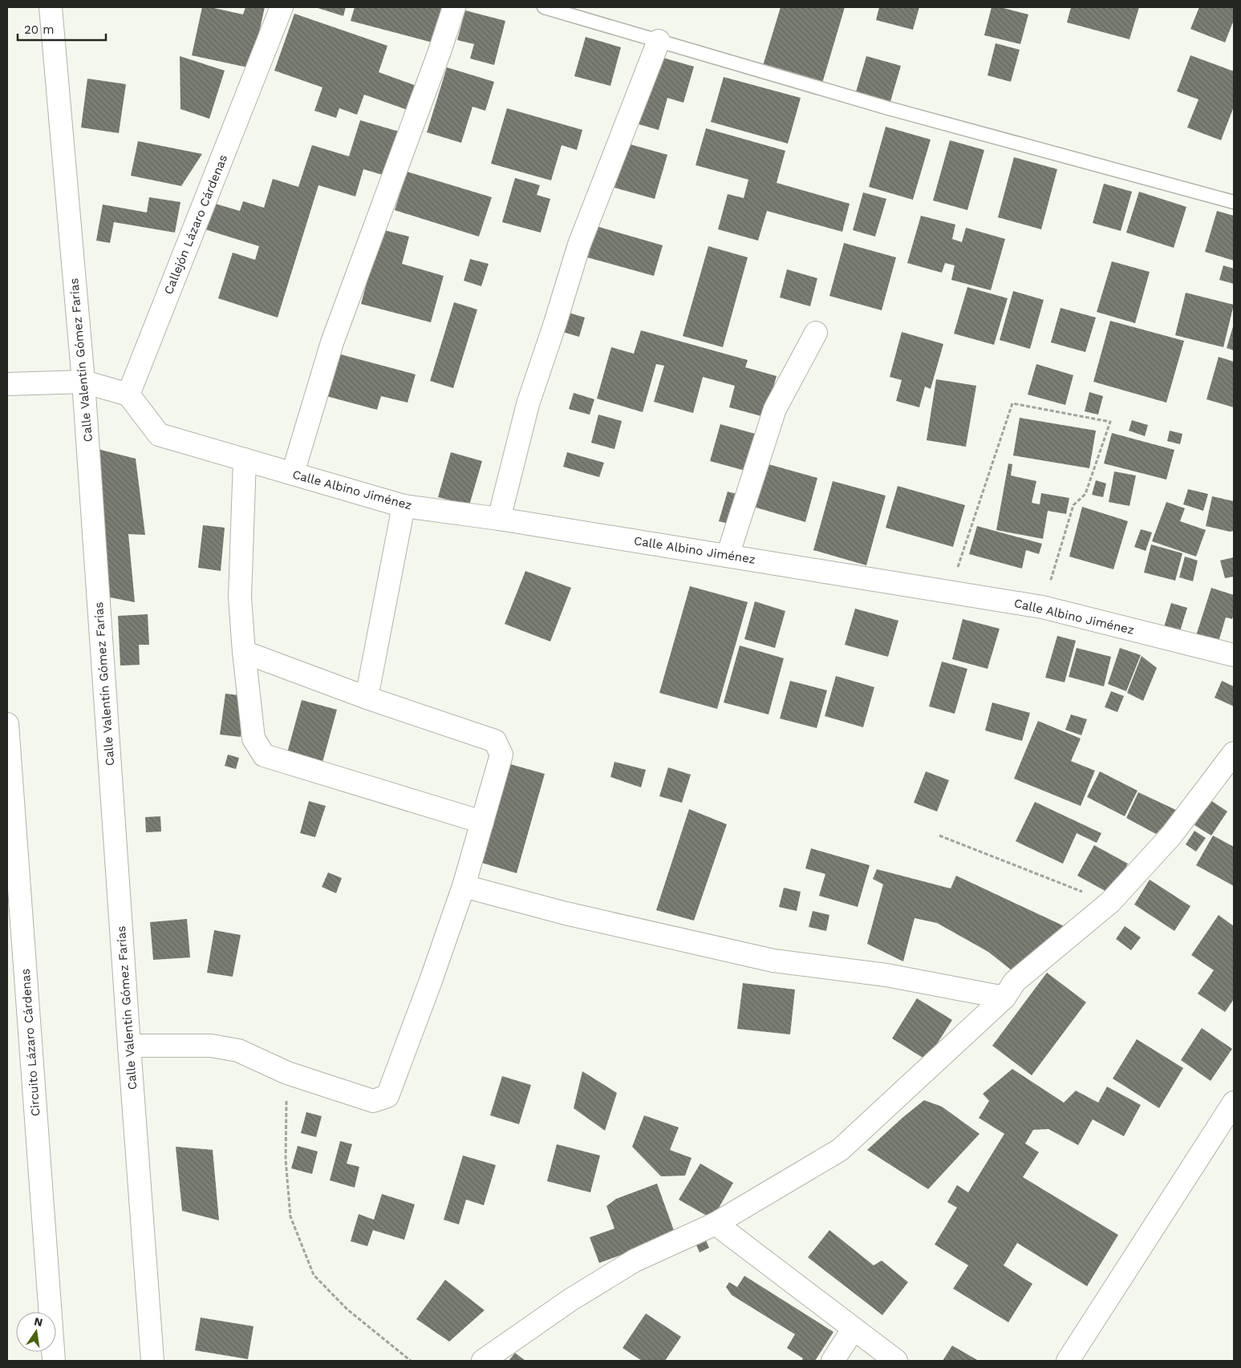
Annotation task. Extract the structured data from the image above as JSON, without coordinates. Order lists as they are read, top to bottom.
{
  "streets": {
    "street": [
      "Callejón Lázaro Cárdenas",
      "Calle Valentín Gómez Farías",
      "Calle Albino Jiménez",
      "Circuito Lázaro Cárdenas"
    ]
  },
  "crossings": [
    ["Callejón Lázaro Cárdenas", "Calle Albino Jiménez"]
  ],
  "scale_bar": "20 m",
  "north": "top"
}
